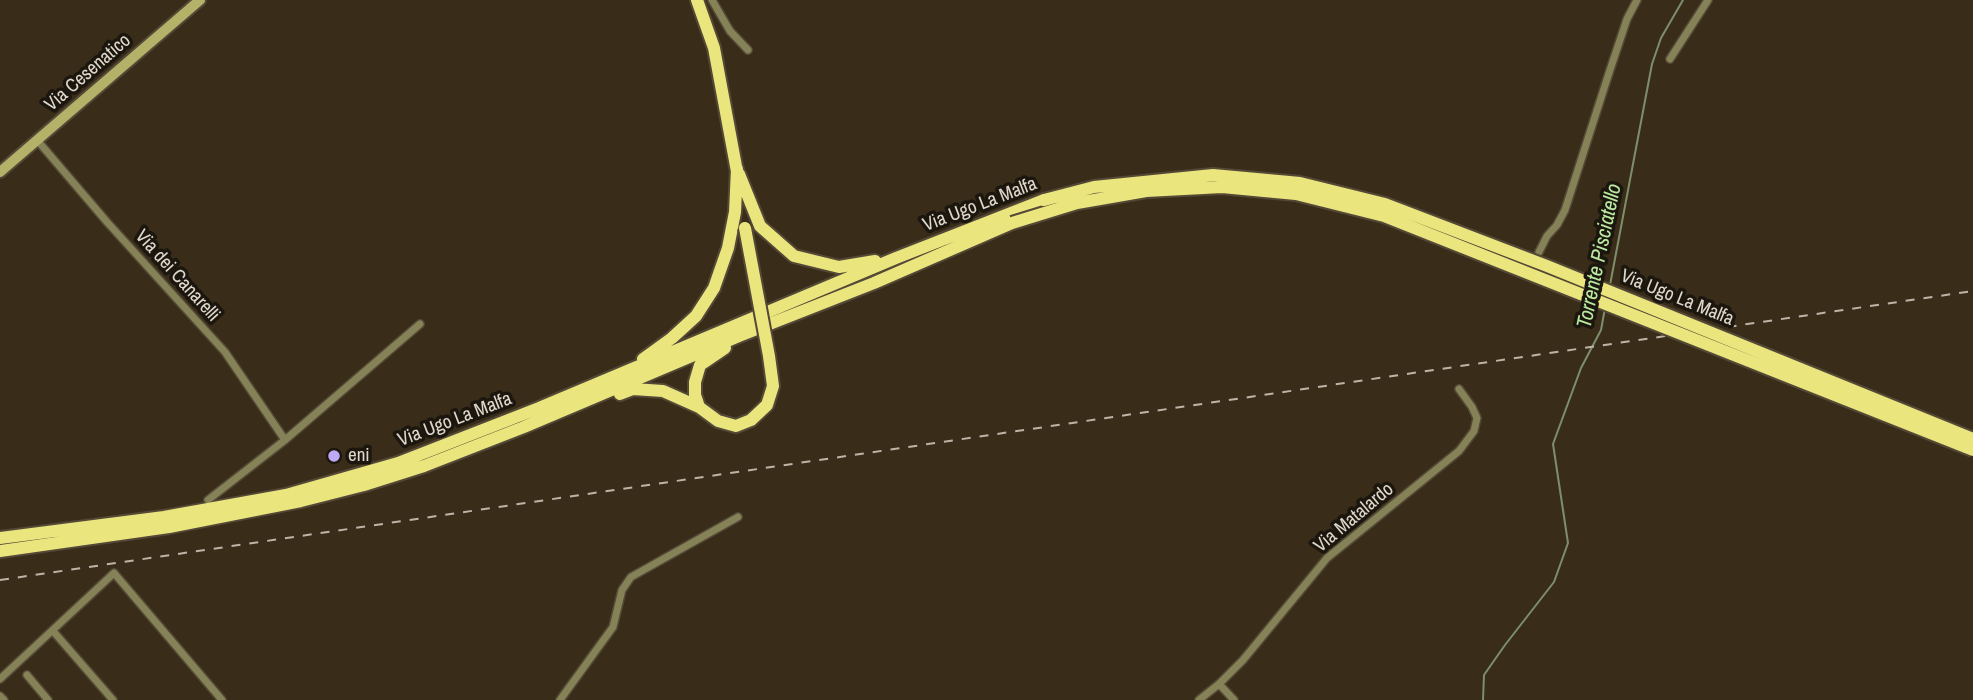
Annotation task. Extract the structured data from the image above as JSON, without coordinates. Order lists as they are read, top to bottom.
{
  "streets": {
    "highway": ["Via Ugo La Malfa"],
    "main road": ["Via Cesenatico"],
    "street": ["Via dei Canarelli", "Via Matalardo"]
  },
  "crossings": [
    ["Via Cesenatico", "Via dei Canarelli"]
  ],
  "water": ["Torrente Pisciatello"],
  "places": ["eni"]
}
